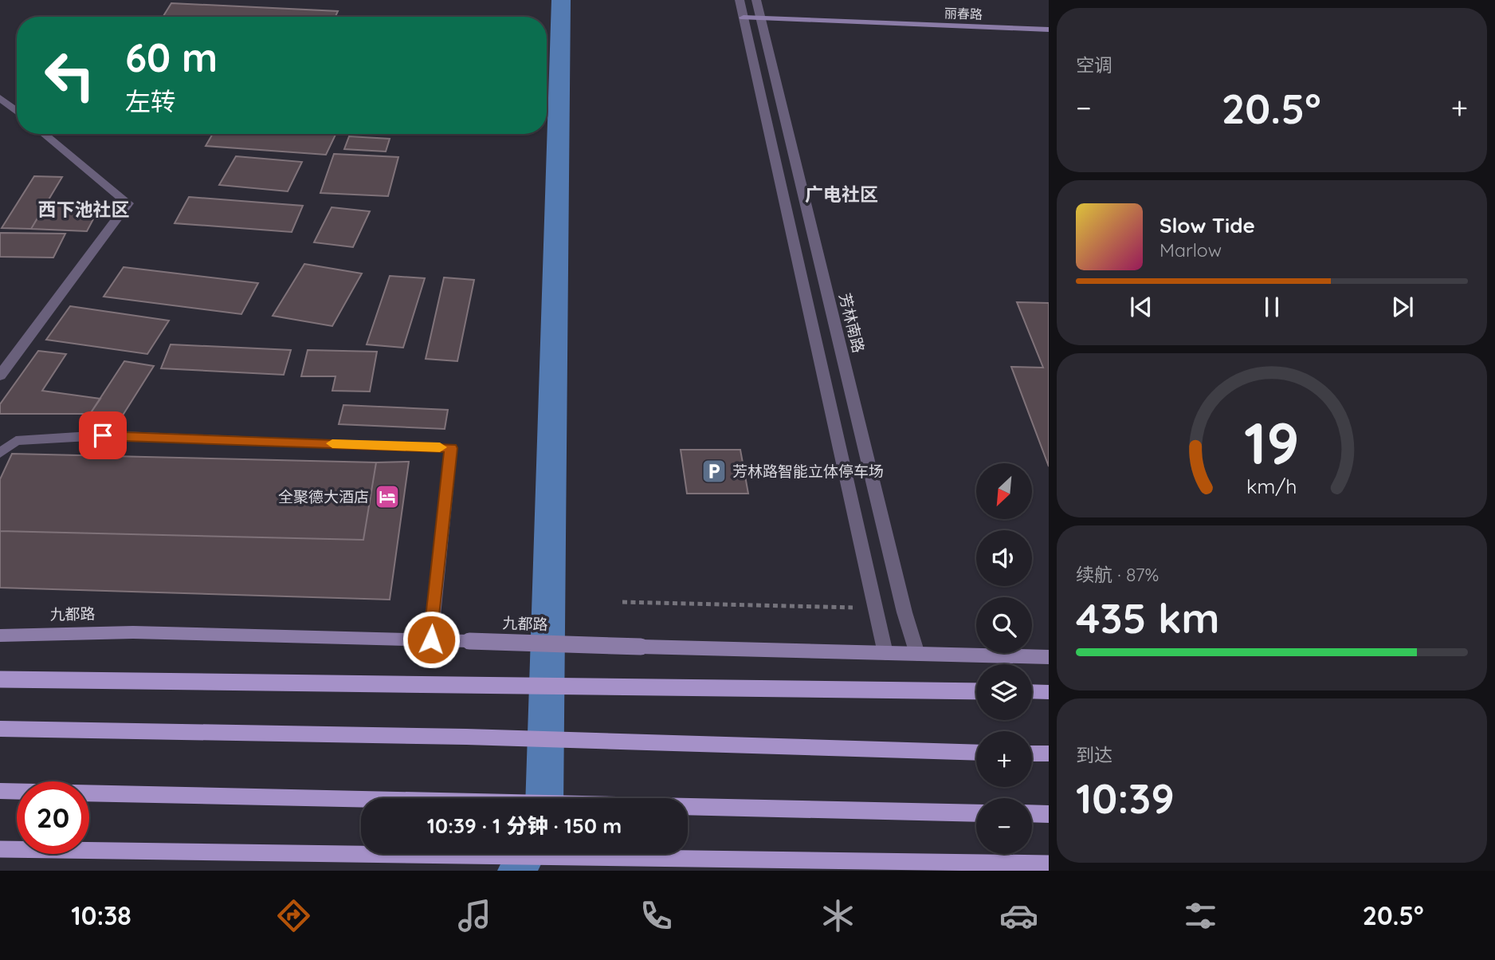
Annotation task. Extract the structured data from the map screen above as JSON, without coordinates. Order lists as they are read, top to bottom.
{
  "streets": {
    "main road": ["丽春路", "九都路"],
    "street": ["芳林南路"]
  },
  "crossings": [
    ["丽春路", "芳林南路"],
    ["芳林南路", "九都路"]
  ],
  "districts": ["广电社区", "西下池社区"],
  "places": {
    "parking": ["芳林路智能立体停车场"],
    "hotel": ["全聚德大酒店"]
  },
  "north": "bottom left",
  "page": {
    "tile": [
      "空调",
      ["续航 · 87%", "435 km"],
      ["到达", "10:39"]
    ],
    "turn": ["60 m", "左转"],
    "heat": ["−", "20.5°", "+"],
    "song": ["Slow Tide", "Marlow"],
    "map_buttons": ["+", "−"],
    "limit": "20",
    "trip": "10:39 · 1 分钟 · 150 m",
    "tabs": ["10:38", "20.5°"],
    "gauge": ["19", "km/h"]
  }
}
